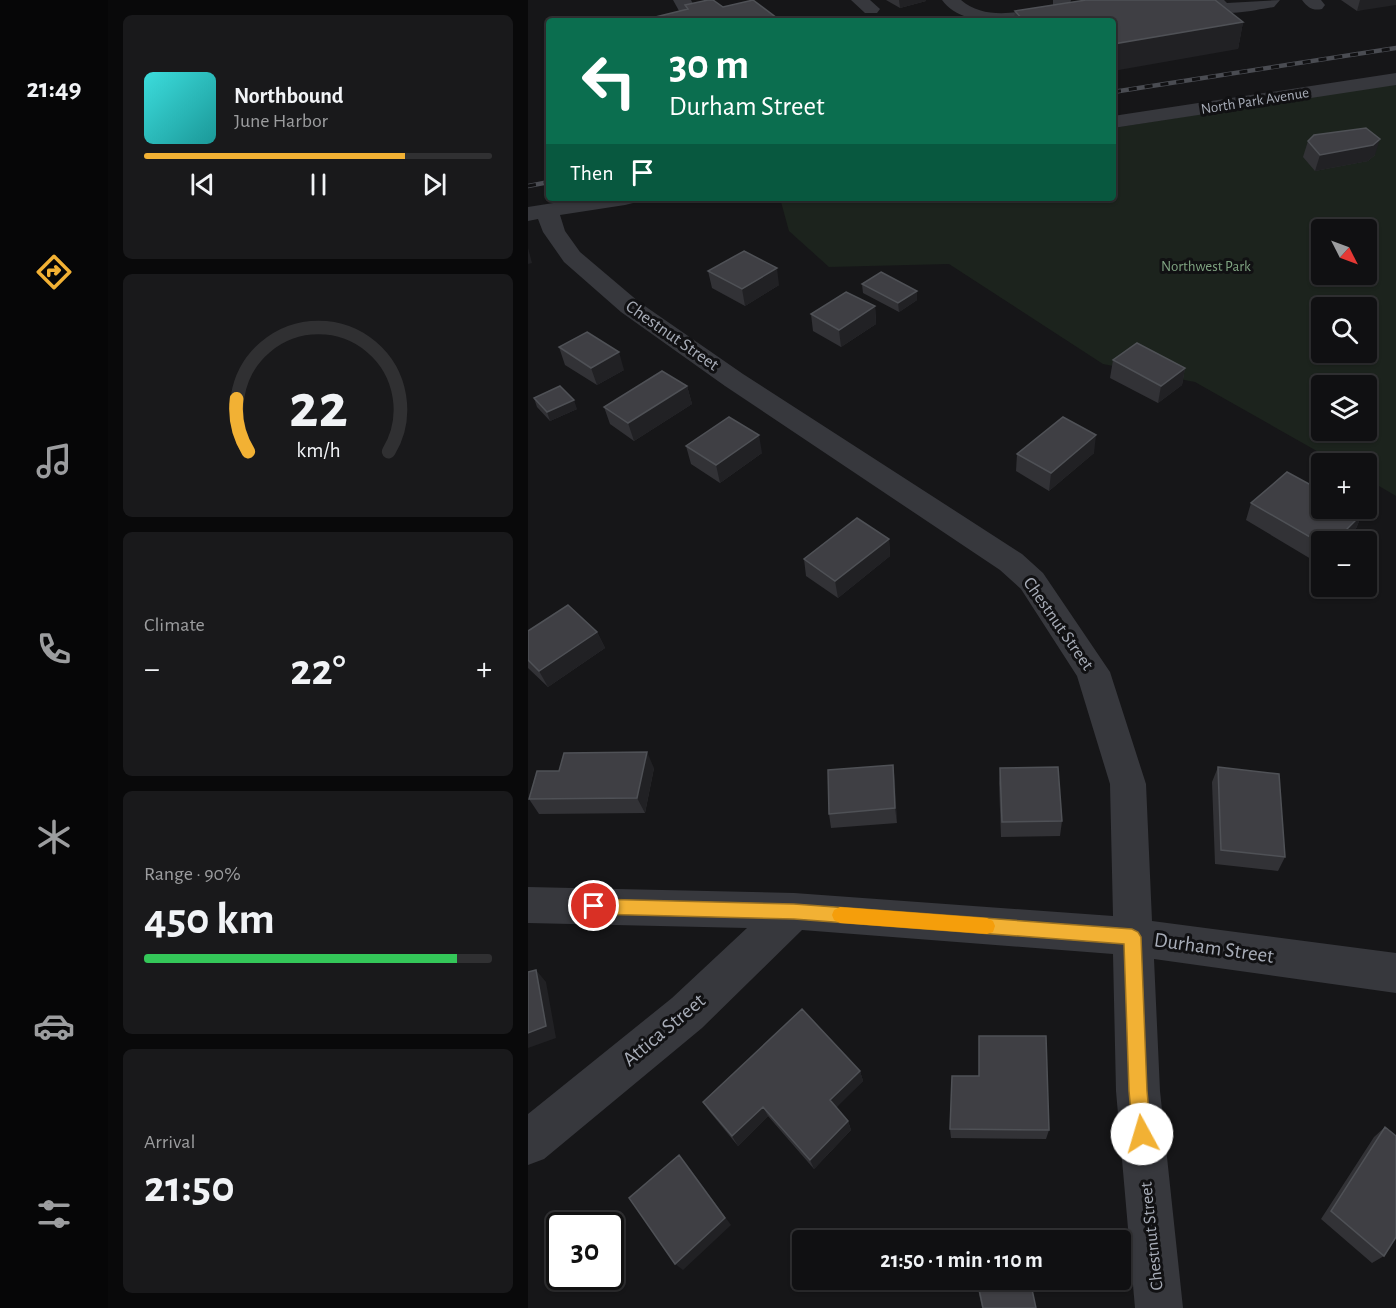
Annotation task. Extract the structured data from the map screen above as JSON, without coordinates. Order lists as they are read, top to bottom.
{
  "streets": {
    "street": [
      "North Park Avenue",
      "Chestnut Street",
      "Durham Street",
      "Attica Street"
    ]
  },
  "crossings": [
    ["Chestnut Street", "Durham Street"],
    ["Durham Street", "Attica Street"]
  ],
  "parks": ["Northwest Park"],
  "north": "bottom right",
  "page": {
    "tabs": "21:49",
    "turn": ["30 m", "Durham Street"],
    "song": ["Northbound", "June Harbor"],
    "then": "Then",
    "map_buttons": ["+", "−"],
    "tile": [
      "Climate",
      ["Range · 90%", "450 km"],
      ["Arrival", "21:50"]
    ],
    "heat": ["−", "22°", "+"],
    "limit": "30",
    "trip": "21:50 · 1 min · 110 m",
    "gauge": ["22", "km/h"]
  }
}
